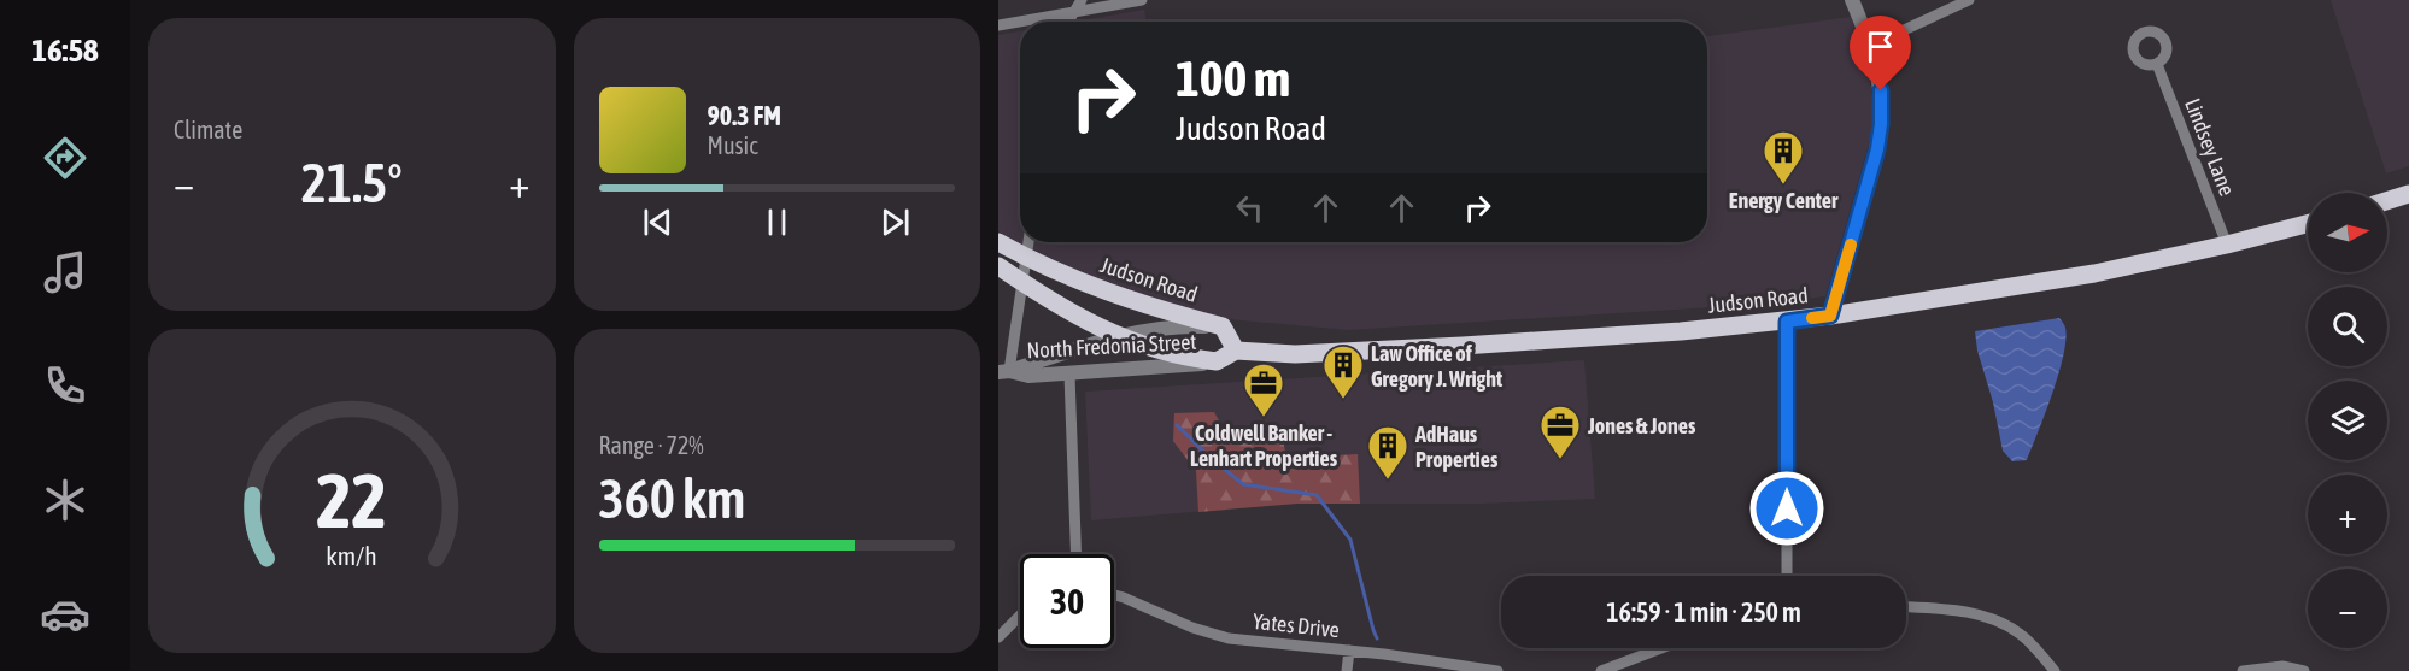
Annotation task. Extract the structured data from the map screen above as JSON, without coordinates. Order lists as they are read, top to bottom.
{
  "streets": {
    "main road": ["Judson Road"],
    "street": ["Lindsey Lane", "North Fredonia Street", "Yates Drive"]
  },
  "crossings": [
    ["Lindsey Lane", "Judson Road"],
    ["Judson Road", "North Fredonia Street"]
  ],
  "places": {
    "building": ["Energy Center", "Law Office of Gregory J. Wright", "AdHaus Properties"],
    "office": ["Coldwell Banker - Lenhart Properties", "Jones & Jones"]
  },
  "north": "right",
  "page": {
    "tabs": "16:58",
    "tile": [
      "Climate",
      ["Range · 72%", "360 km"]
    ],
    "turn": ["100 m", "Judson Road"],
    "song": ["90.3 FM", "Music"],
    "heat": ["−", "21.5°", "+"],
    "map_buttons": ["+", "−"],
    "limit": "30",
    "trip": "16:59 · 1 min · 250 m",
    "gauge": ["22", "km/h"]
  }
}
